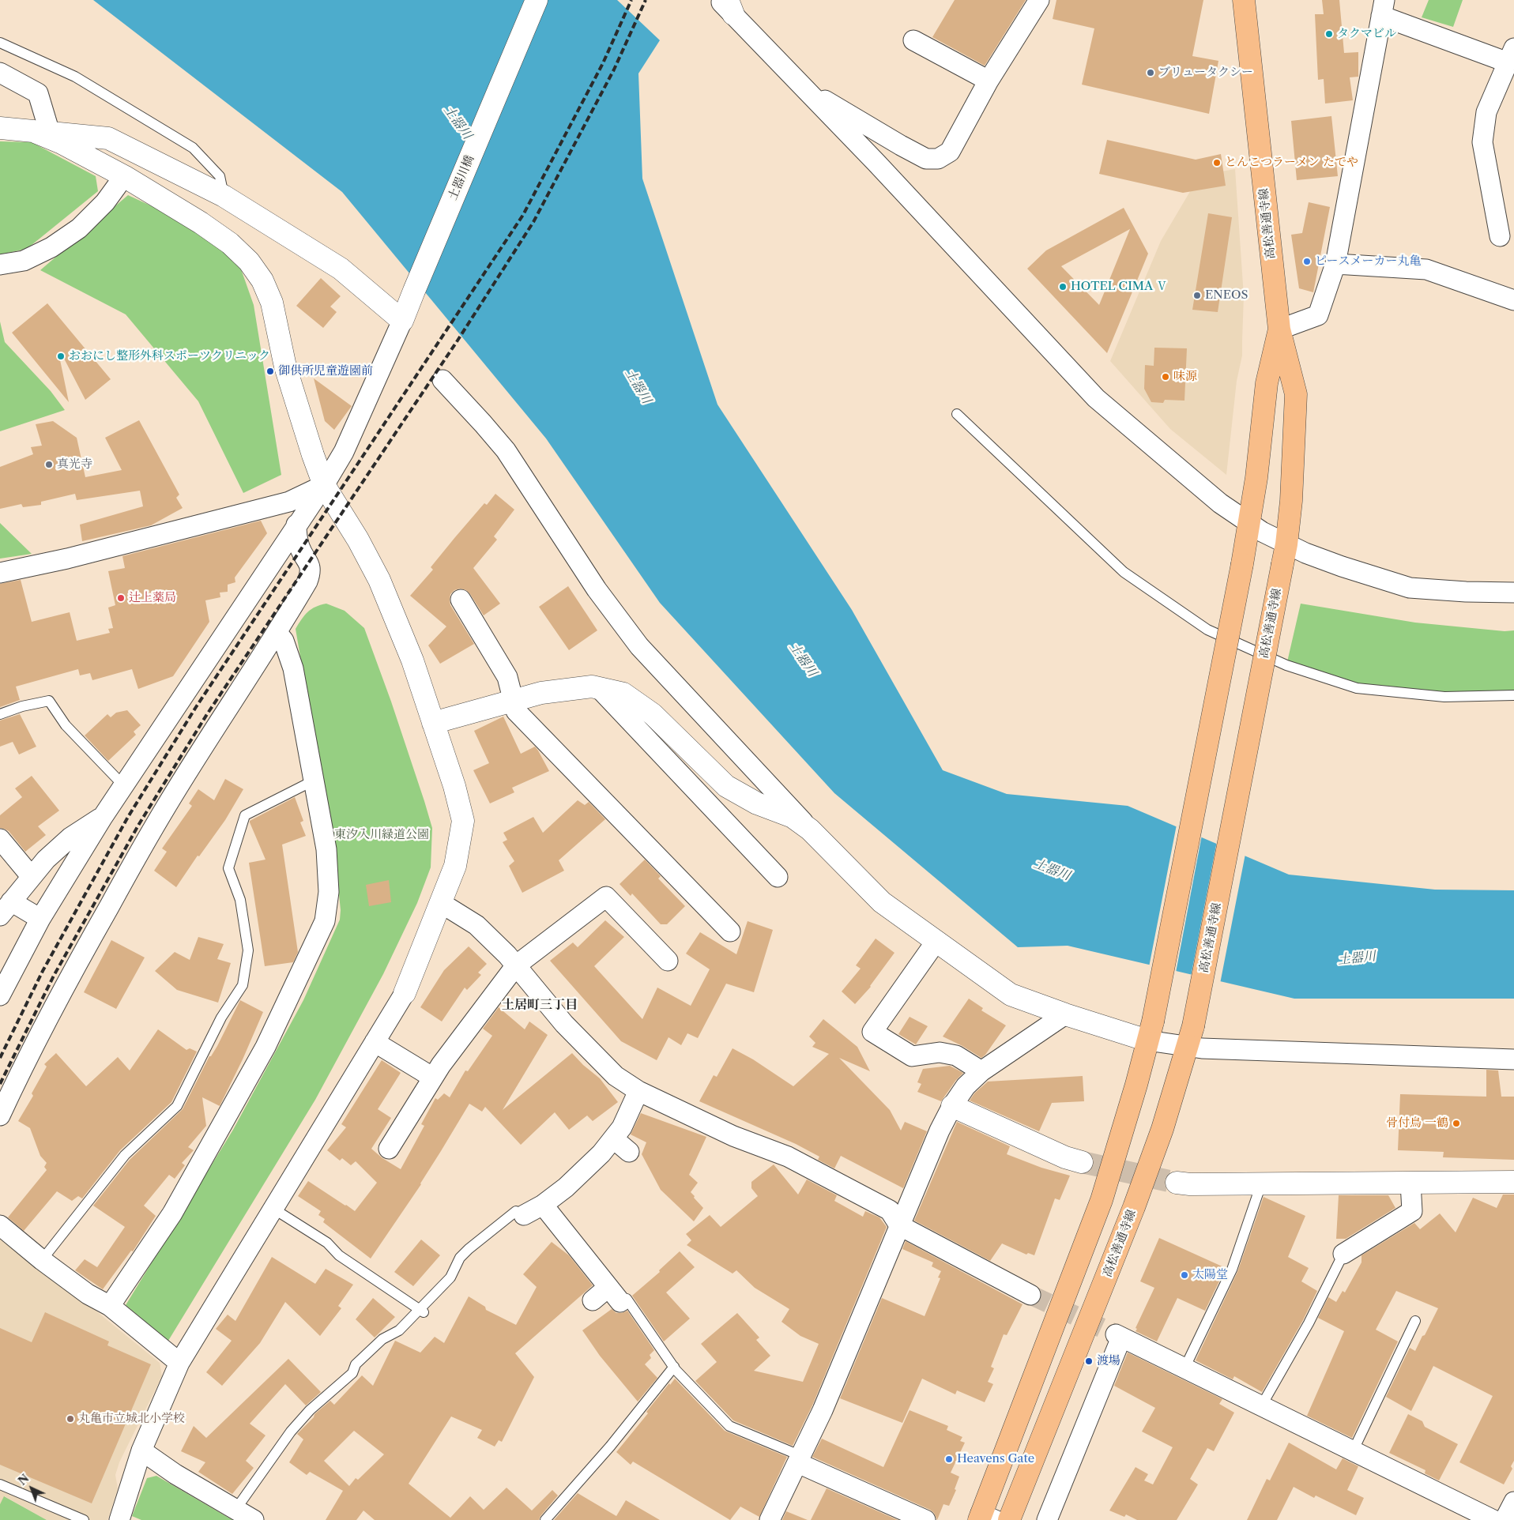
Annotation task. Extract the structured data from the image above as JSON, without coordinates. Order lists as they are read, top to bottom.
{
  "streets": {
    "main road": ["高松善通寺線"],
    "street": ["土器川橋"]
  },
  "districts": ["土居町三丁目"],
  "water": ["土器川"],
  "parks": ["東汐入川緑道公園"],
  "places": [
    "タクマビル",
    "ブリュータクシー",
    "とんこつラーメン たでや",
    "ピースメーカー丸亀",
    "HOTEL CIMA Ⅴ",
    "ENEOS",
    "おおにし整形外科スポーツクリニック",
    "御供所児童遊園前",
    "味源",
    "真光寺",
    "辻上薬局",
    "骨付鳥 一鶴",
    "太陽堂",
    "渡場",
    "丸亀市立城北小学校",
    "Heavens Gate"
  ],
  "north": "top left"
}
